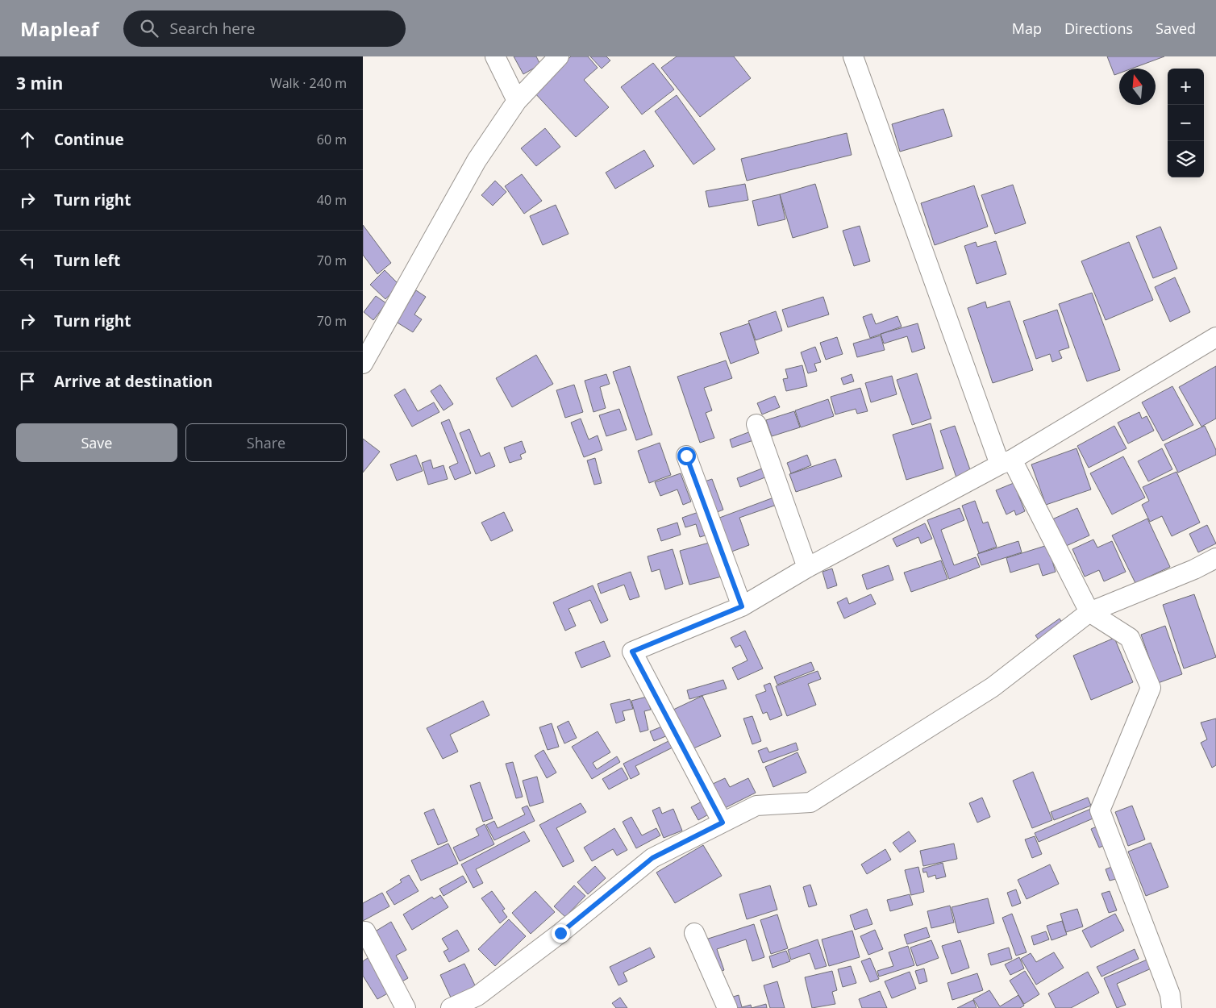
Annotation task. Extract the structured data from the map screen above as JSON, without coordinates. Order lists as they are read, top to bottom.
{
  "north": "top",
  "page": {
    "header": "Mapleaf",
    "search": "Search here",
    "nav": ["Map", "Directions", "Saved"],
    "heading": ["3 min", "Walk · 240 m"],
    "map_buttons": ["+", "−"],
    "list": [
      ["Continue", "60 m"],
      ["Turn right", "40 m"],
      ["Turn left", "70 m"],
      ["Turn right", "70 m"],
      "Arrive at destination"
    ],
    "buttons": ["Save", "Share"]
  }
}
